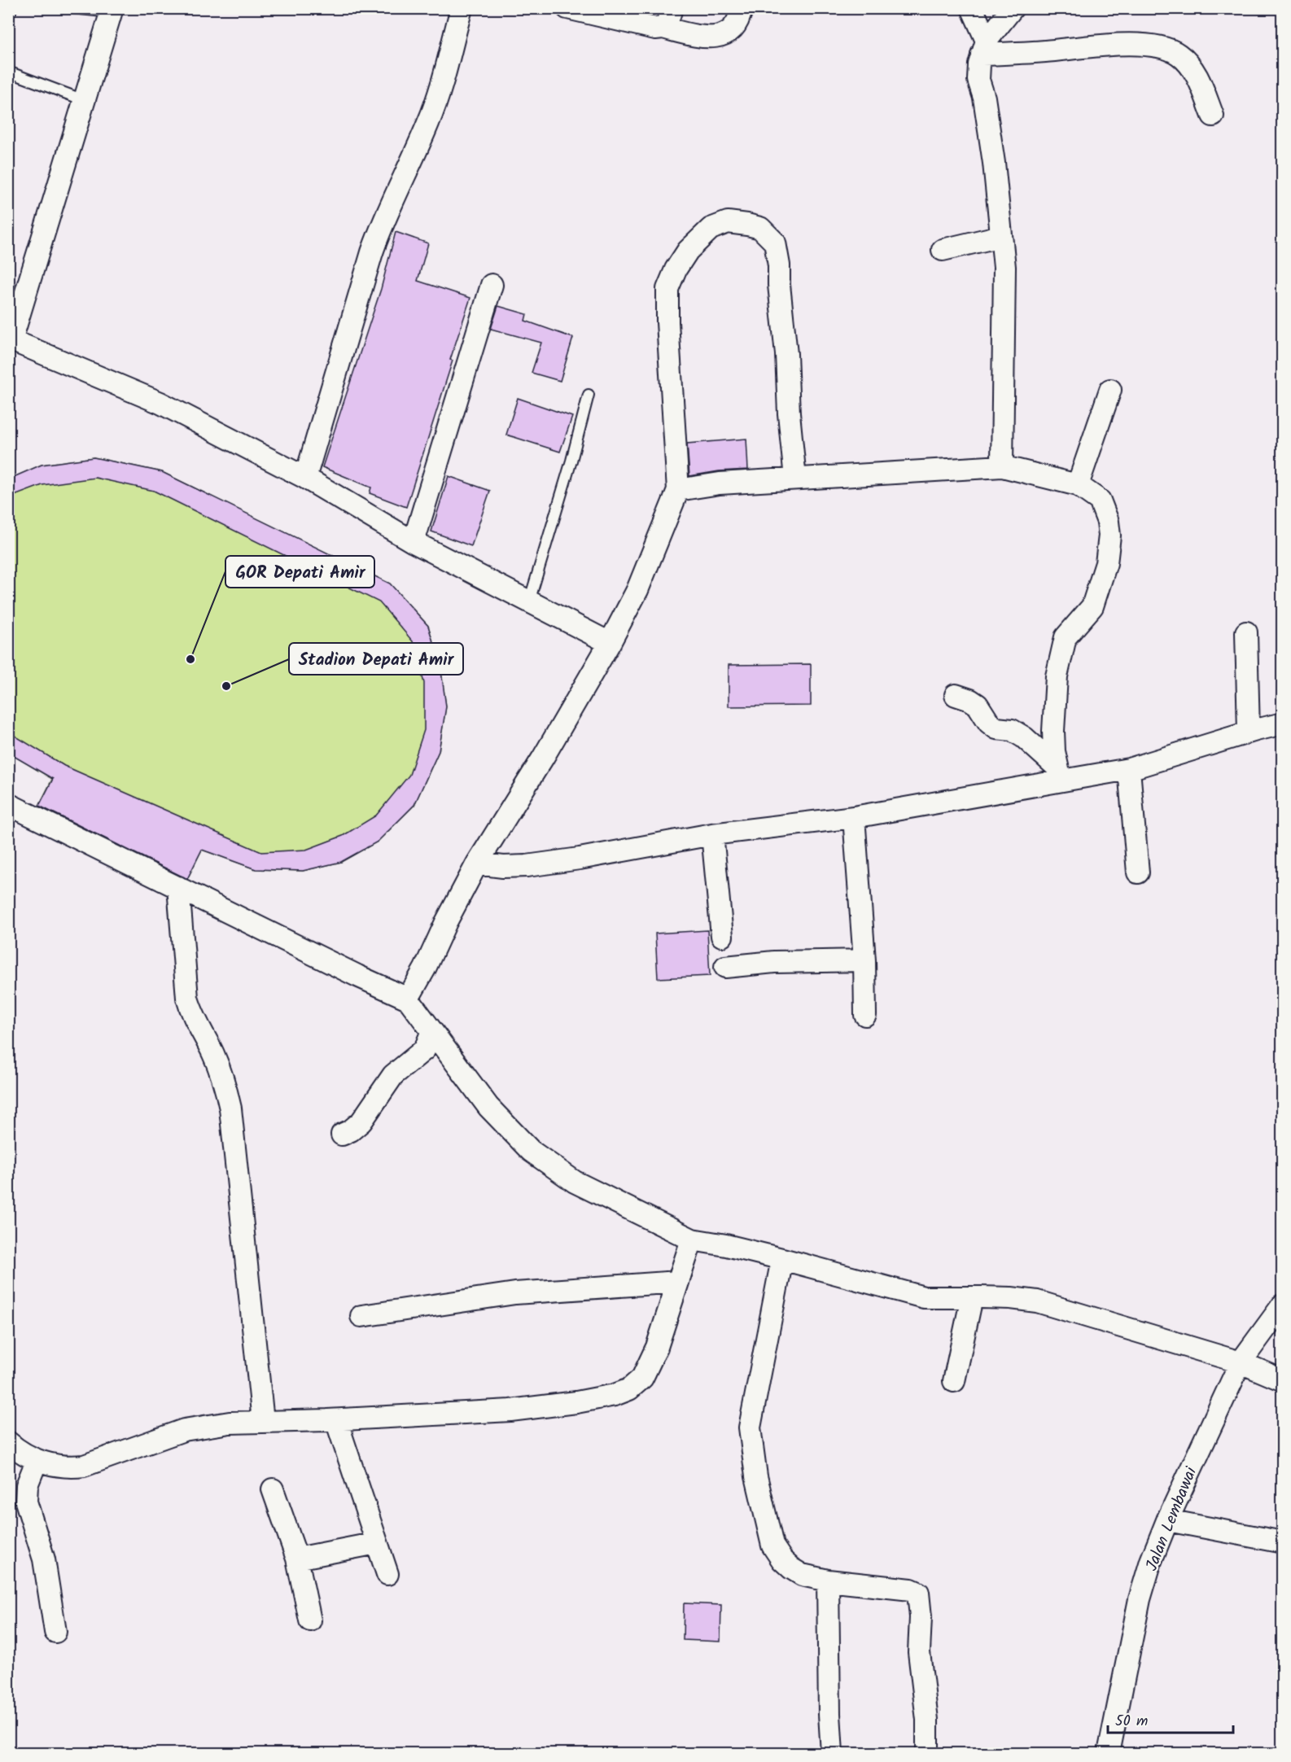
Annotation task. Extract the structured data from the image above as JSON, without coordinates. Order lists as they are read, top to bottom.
{
  "streets": {
    "street": ["Jalan Lembawai"]
  },
  "places": ["GOR Depati Amir", "Stadion Depati Amir"],
  "scale_bar": "50 m"
}
